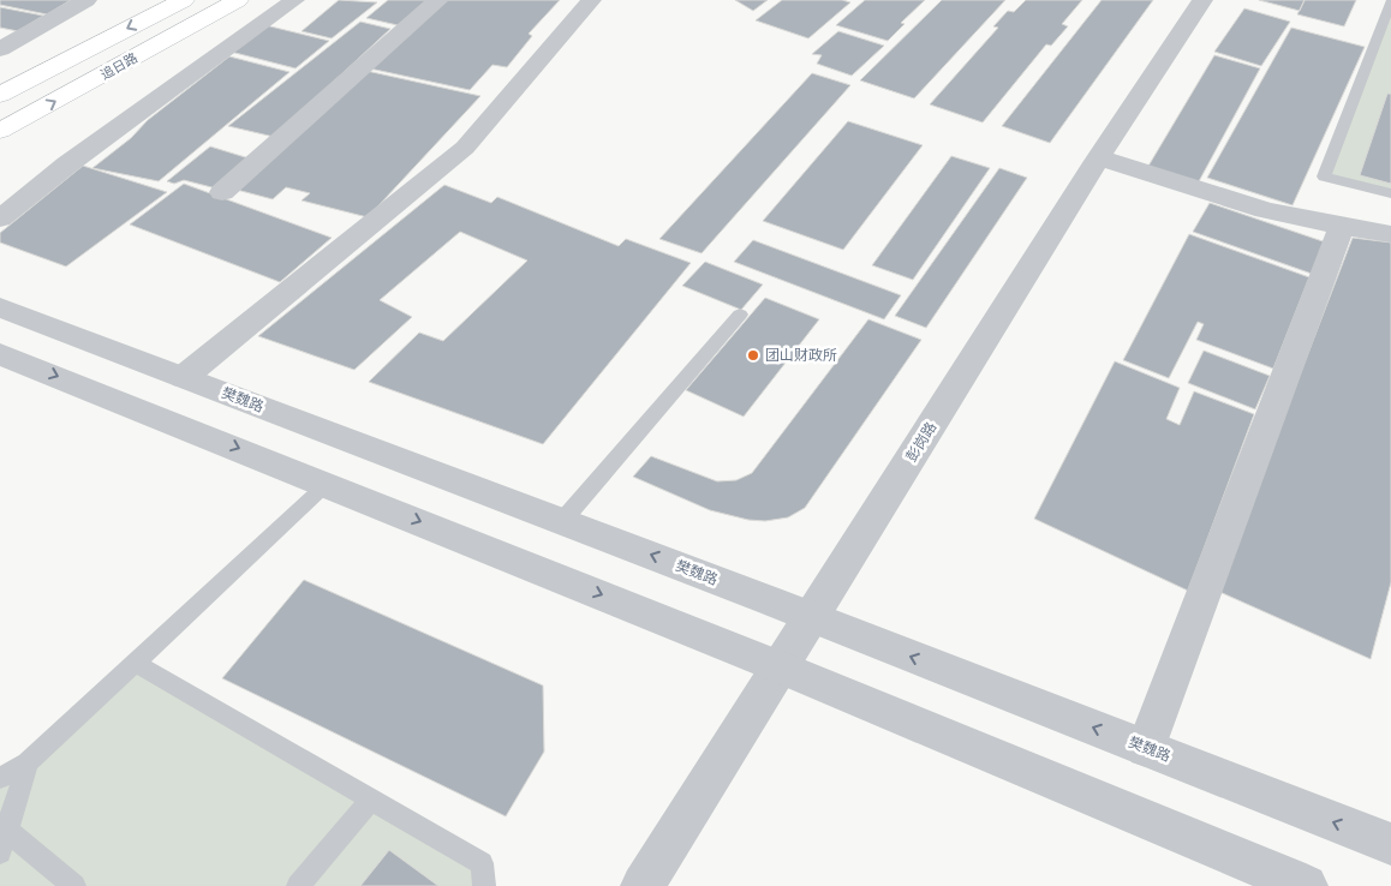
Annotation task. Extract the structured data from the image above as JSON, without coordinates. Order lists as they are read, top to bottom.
{
  "streets": {
    "main road": ["追日路"],
    "street": ["樊魏路", "彭岗路"]
  },
  "crossings": [
    ["樊魏路", "彭岗路"]
  ],
  "places": ["团山财政所"]
}
